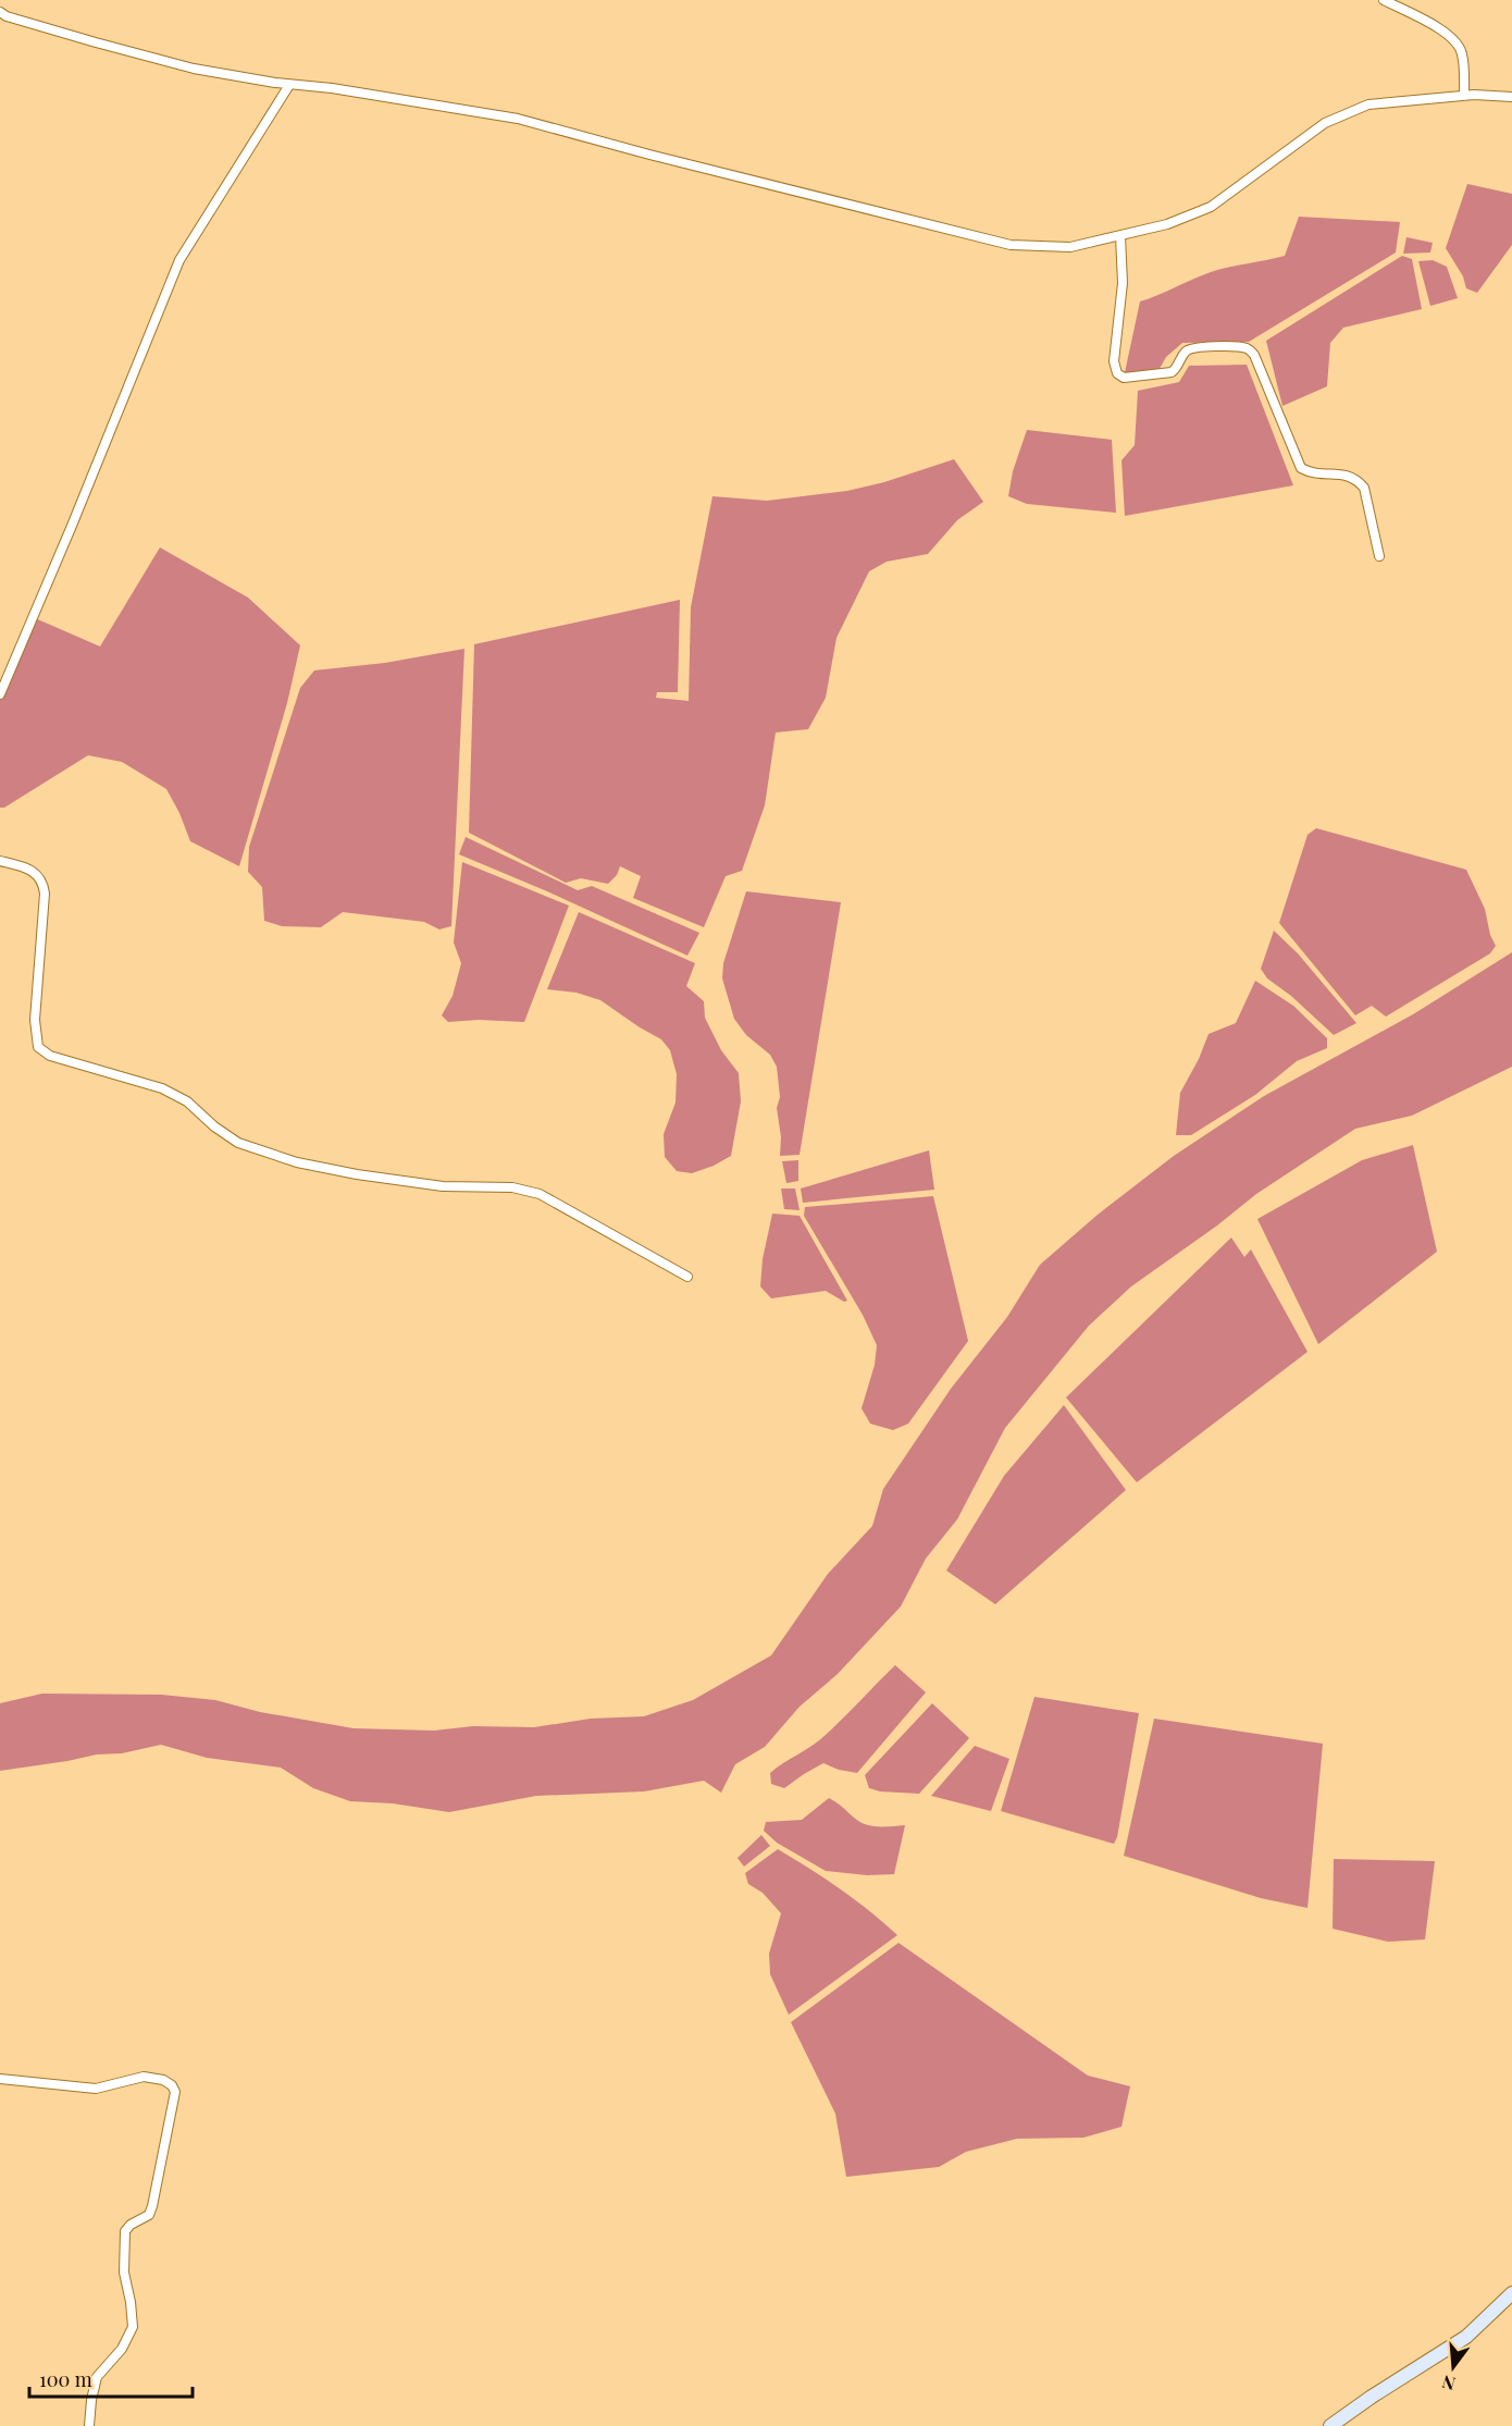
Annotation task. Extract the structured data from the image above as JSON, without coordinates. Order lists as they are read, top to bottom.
{
  "scale_bar": "100 m",
  "north": "bottom"
}
